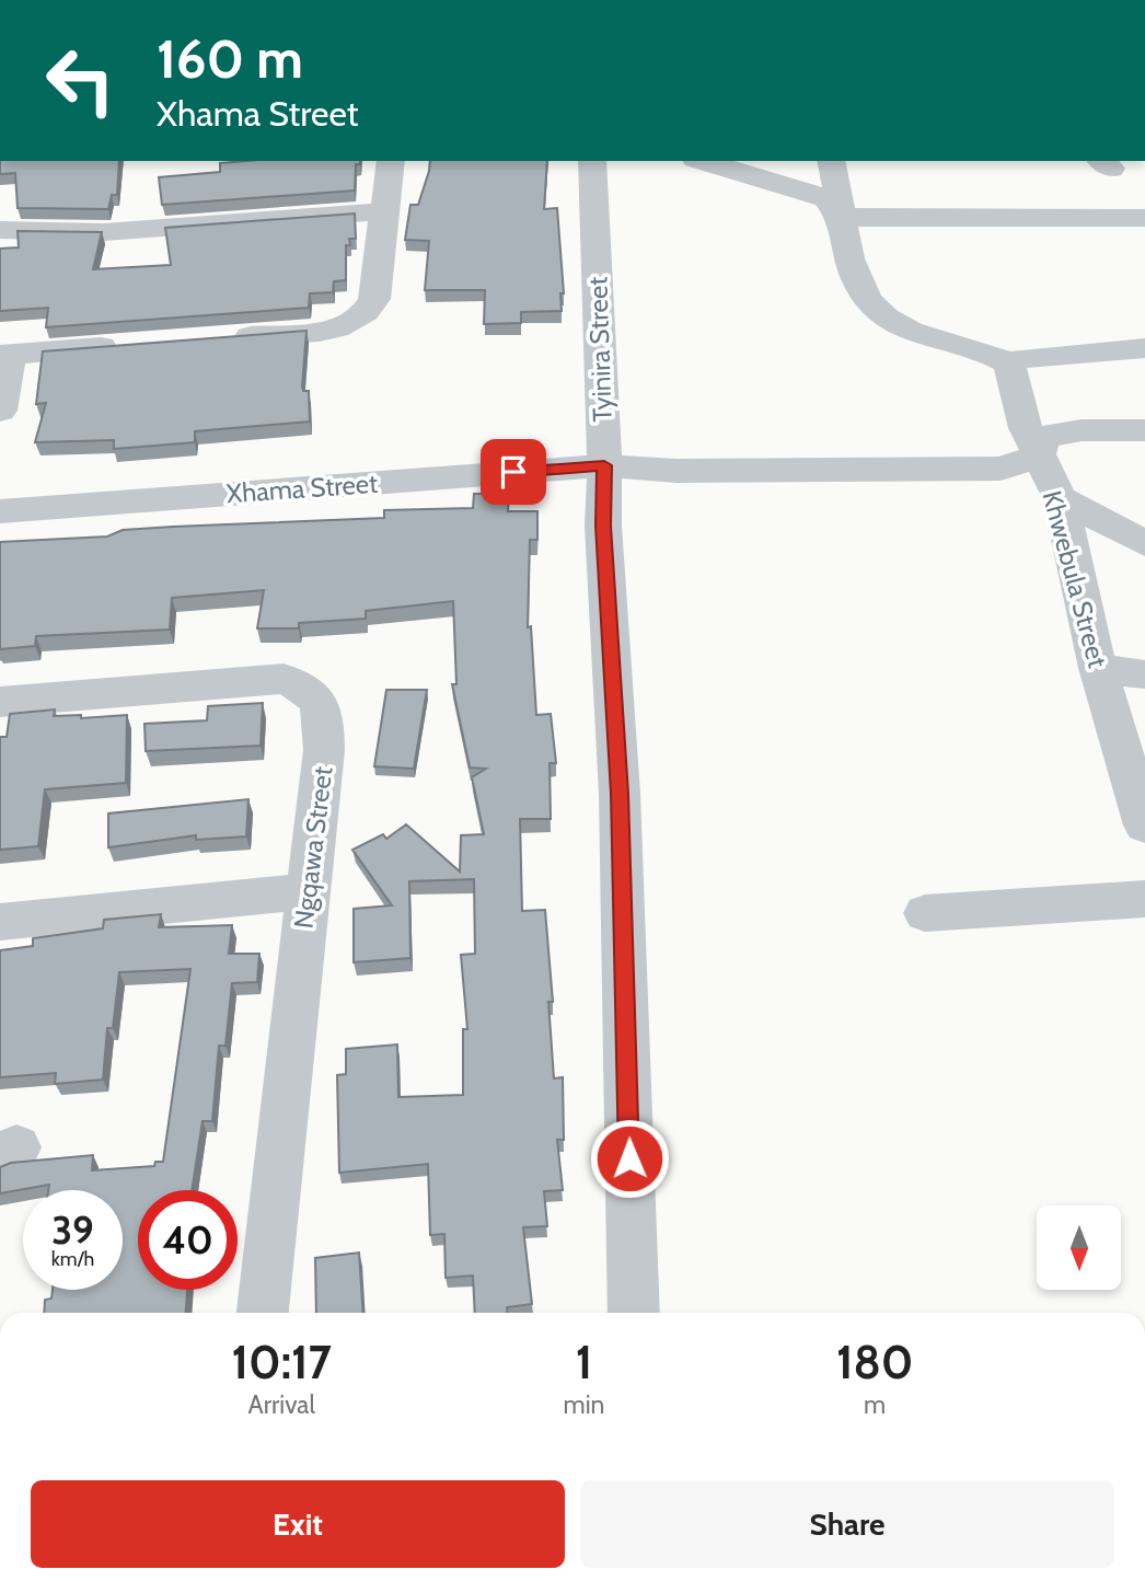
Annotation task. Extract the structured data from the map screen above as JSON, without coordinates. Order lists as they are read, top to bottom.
{
  "streets": {
    "street": [
      "Tyinira Street",
      "Xhama Street",
      "Khwebula Street",
      "Ngqawa Street"
    ]
  },
  "crossings": [
    ["Tyinira Street", "Xhama Street"],
    ["Xhama Street", "Khwebula Street"]
  ],
  "north": "bottom",
  "page": {
    "turn": ["160 m", "Xhama Street"],
    "speed": "39 km/h",
    "limit": "40",
    "eta": [
      "10:17",
      "Arrival",
      "1",
      "min",
      "180",
      "m"
    ],
    "buttons": ["Exit", "Share"]
  }
}
